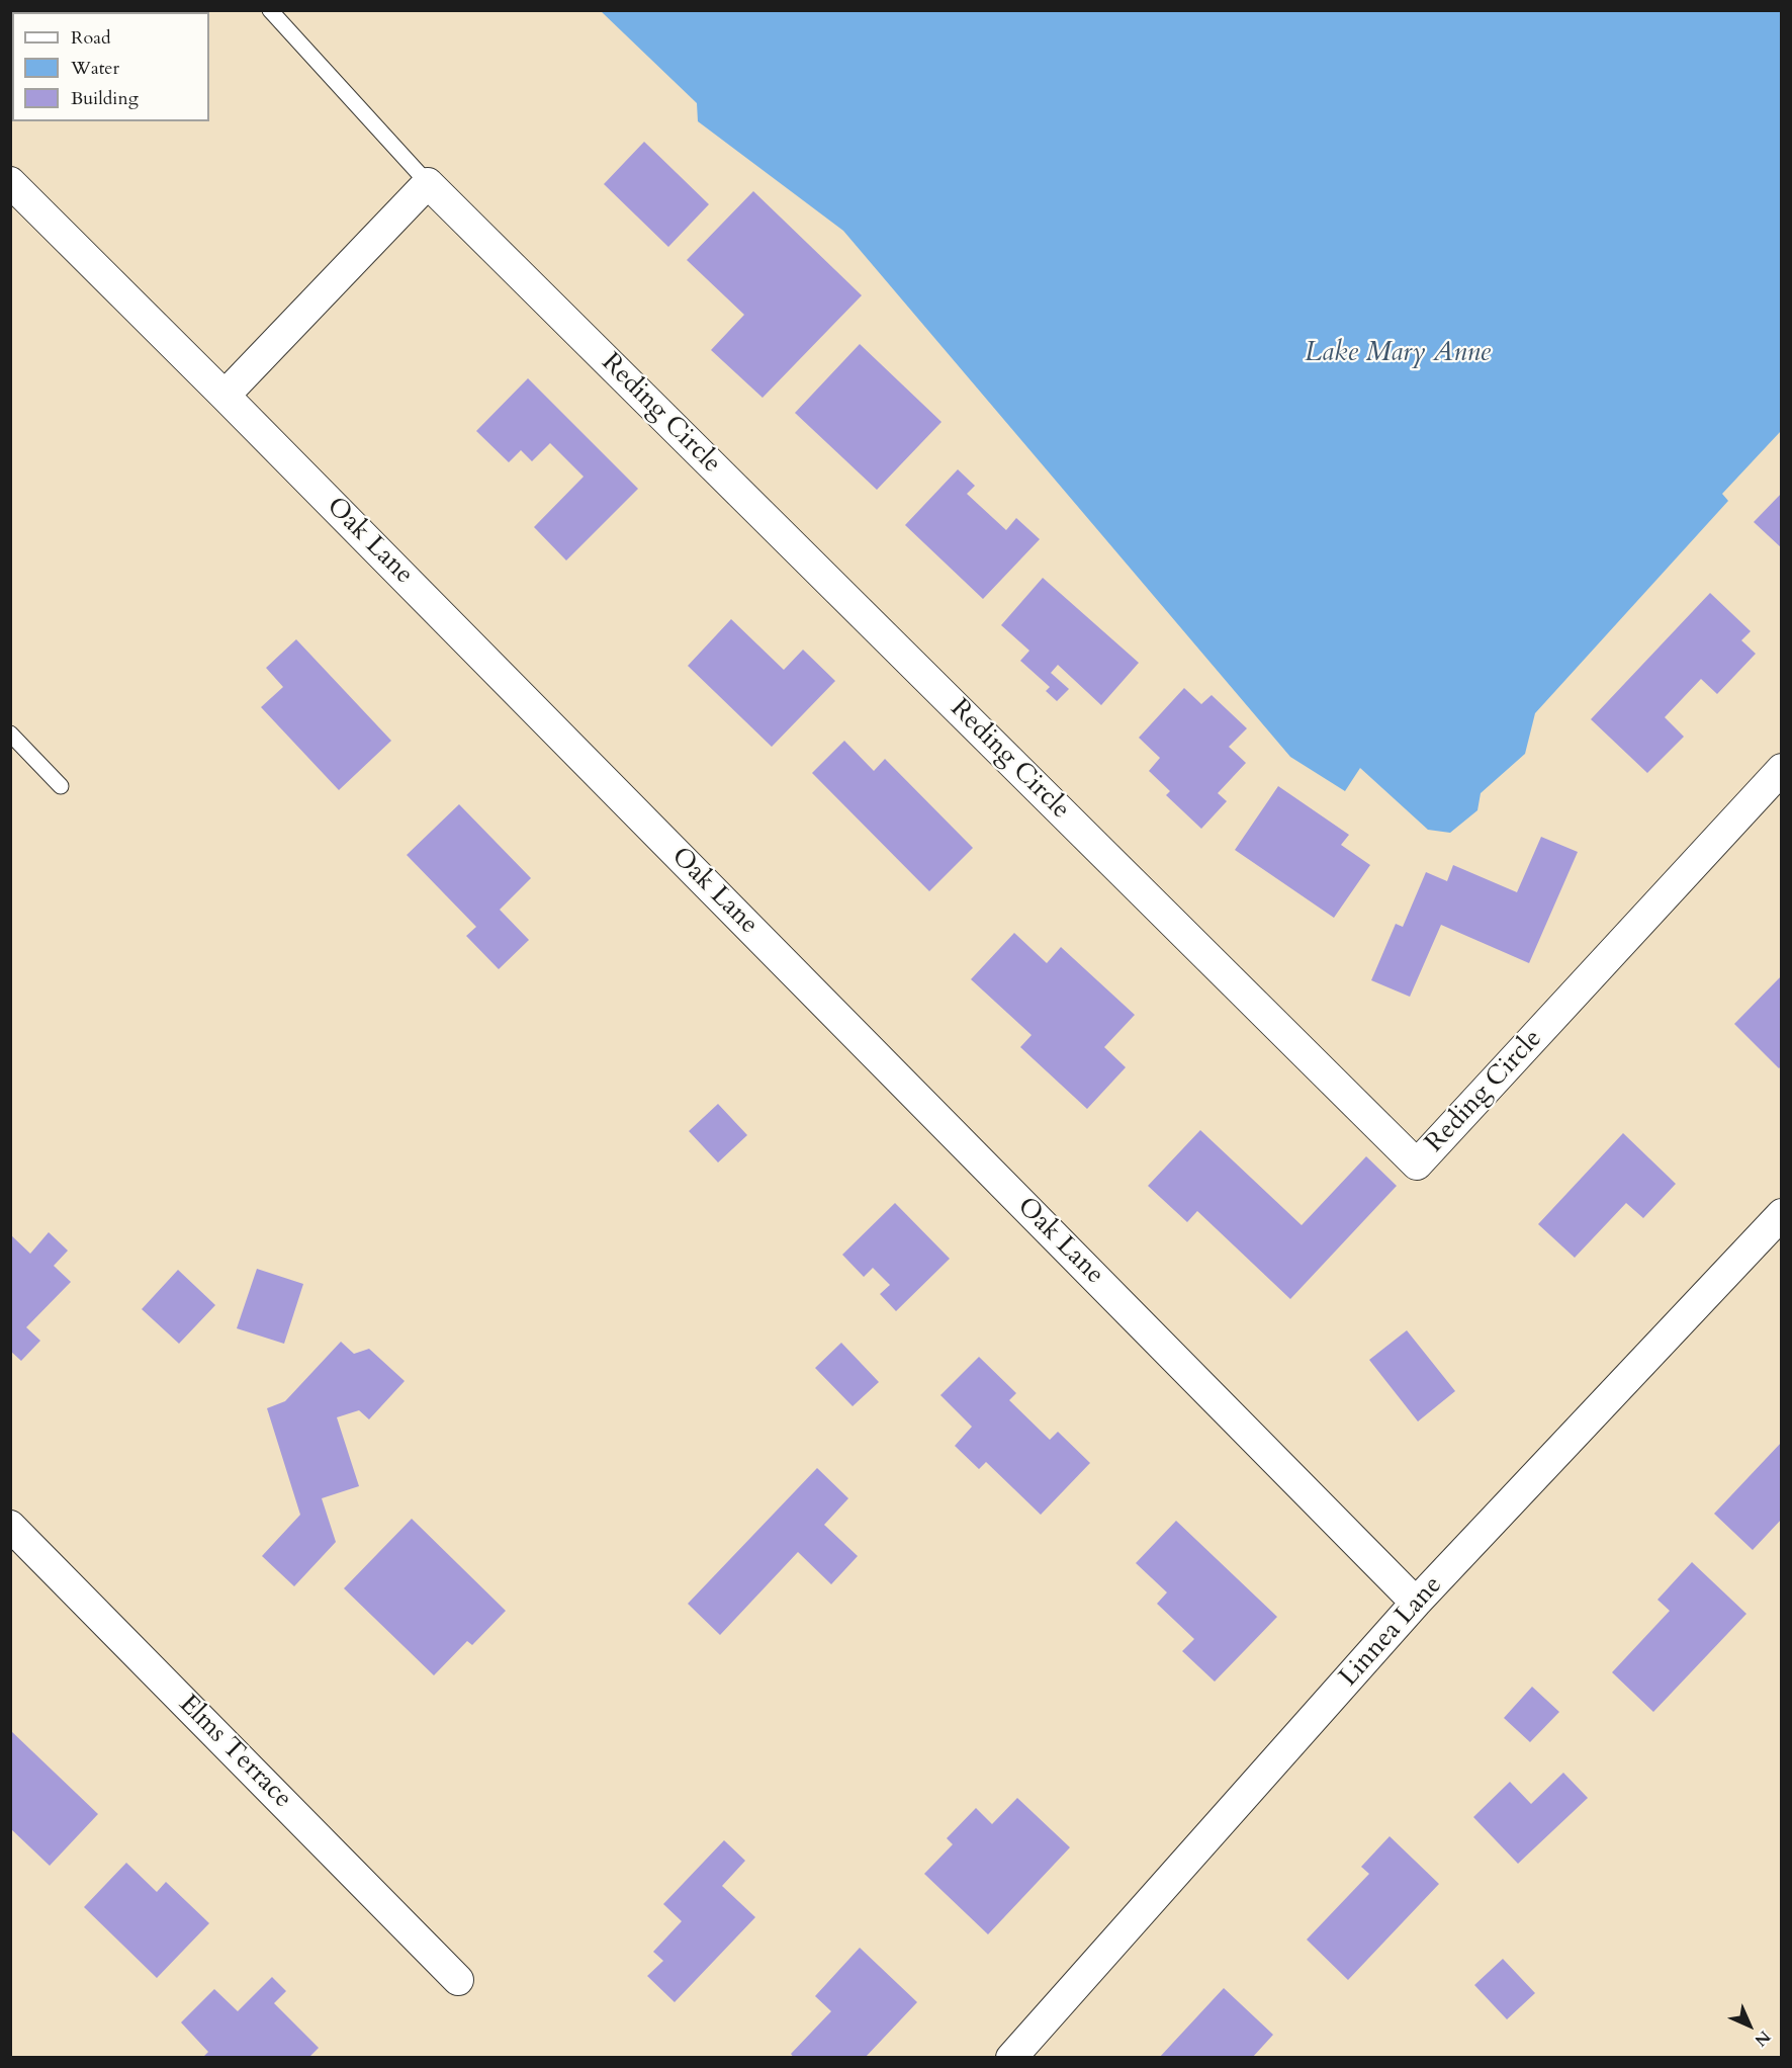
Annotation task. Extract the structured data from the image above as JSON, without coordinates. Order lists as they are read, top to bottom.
{
  "streets": {
    "street": [
      "Reding Circle",
      "Oak Lane",
      "Linnea Lane",
      "Elms Terrace"
    ]
  },
  "crossings": [
    ["Oak Lane", "Linnea Lane"]
  ],
  "water": ["Lake Mary Anne"],
  "legend": ["Road", "Water", "Building"],
  "north": "bottom right"
}
